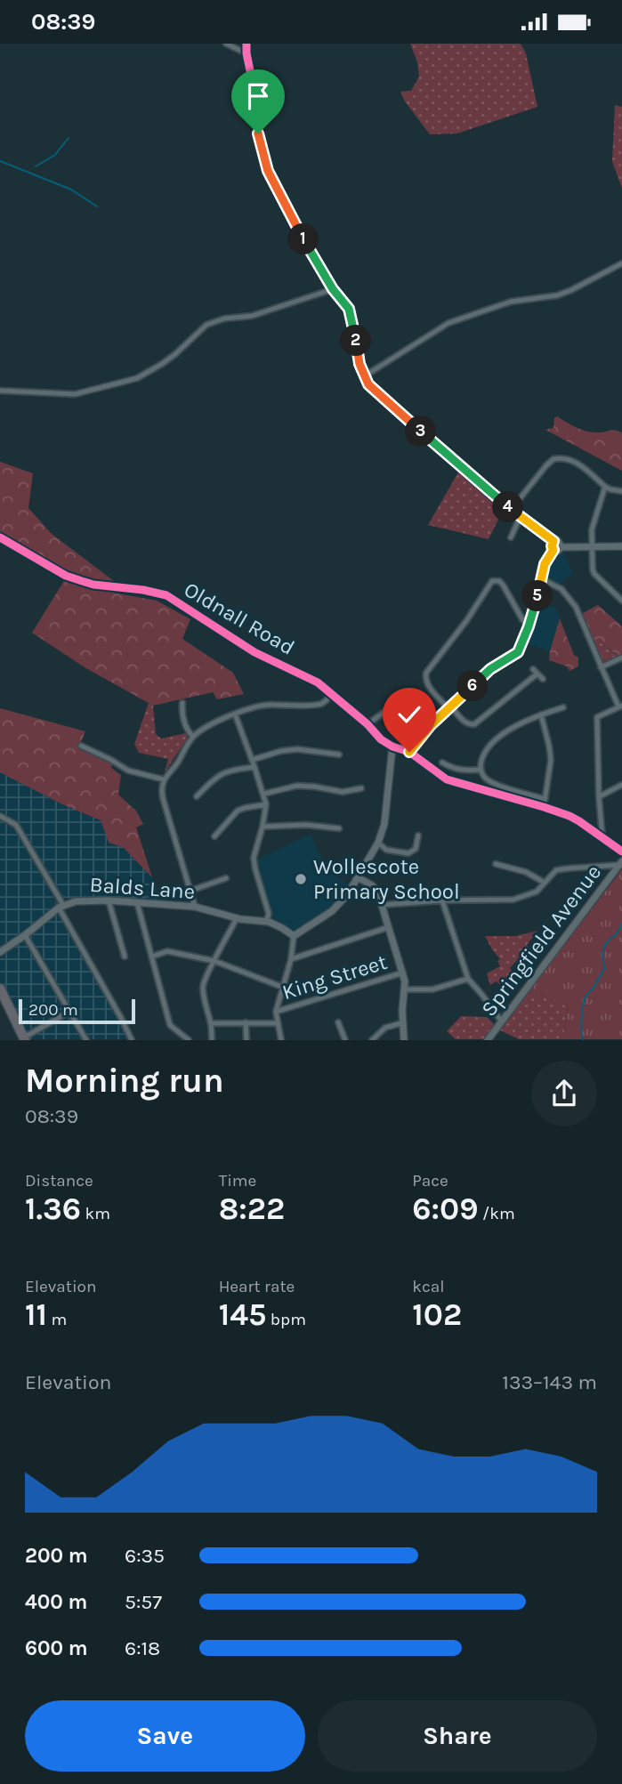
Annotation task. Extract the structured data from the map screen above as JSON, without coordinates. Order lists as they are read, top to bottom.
{
  "streets": {
    "street": [
      "Oldnall Road",
      "Balds Lane",
      "Springfield Avenue",
      "King Street"
    ]
  },
  "places": ["Wollescote Primary School"],
  "scale_bar": "200 m",
  "page": {
    "status": "08:39",
    "pins": [
      "1",
      "2",
      "3",
      "4",
      "5",
      "6"
    ],
    "scale": "200 m",
    "heading": ["Morning run", "08:39"],
    "stats": [
      ["Distance", "1.36 km"],
      ["Time", "8:22"],
      ["Pace", "6:09 /km"],
      ["Elevation", "11 m"],
      ["Heart rate", "145 bpm"],
      ["kcal", "102"]
    ],
    "chart": ["Elevation", "133–143 m"],
    "list": [
      {
        "name": "200 m",
        "note": "6:35"
      },
      {
        "name": "400 m",
        "note": "5:57"
      },
      {
        "name": "600 m",
        "note": "6:18"
      }
    ],
    "buttons": ["Save", "Share"]
  }
}
